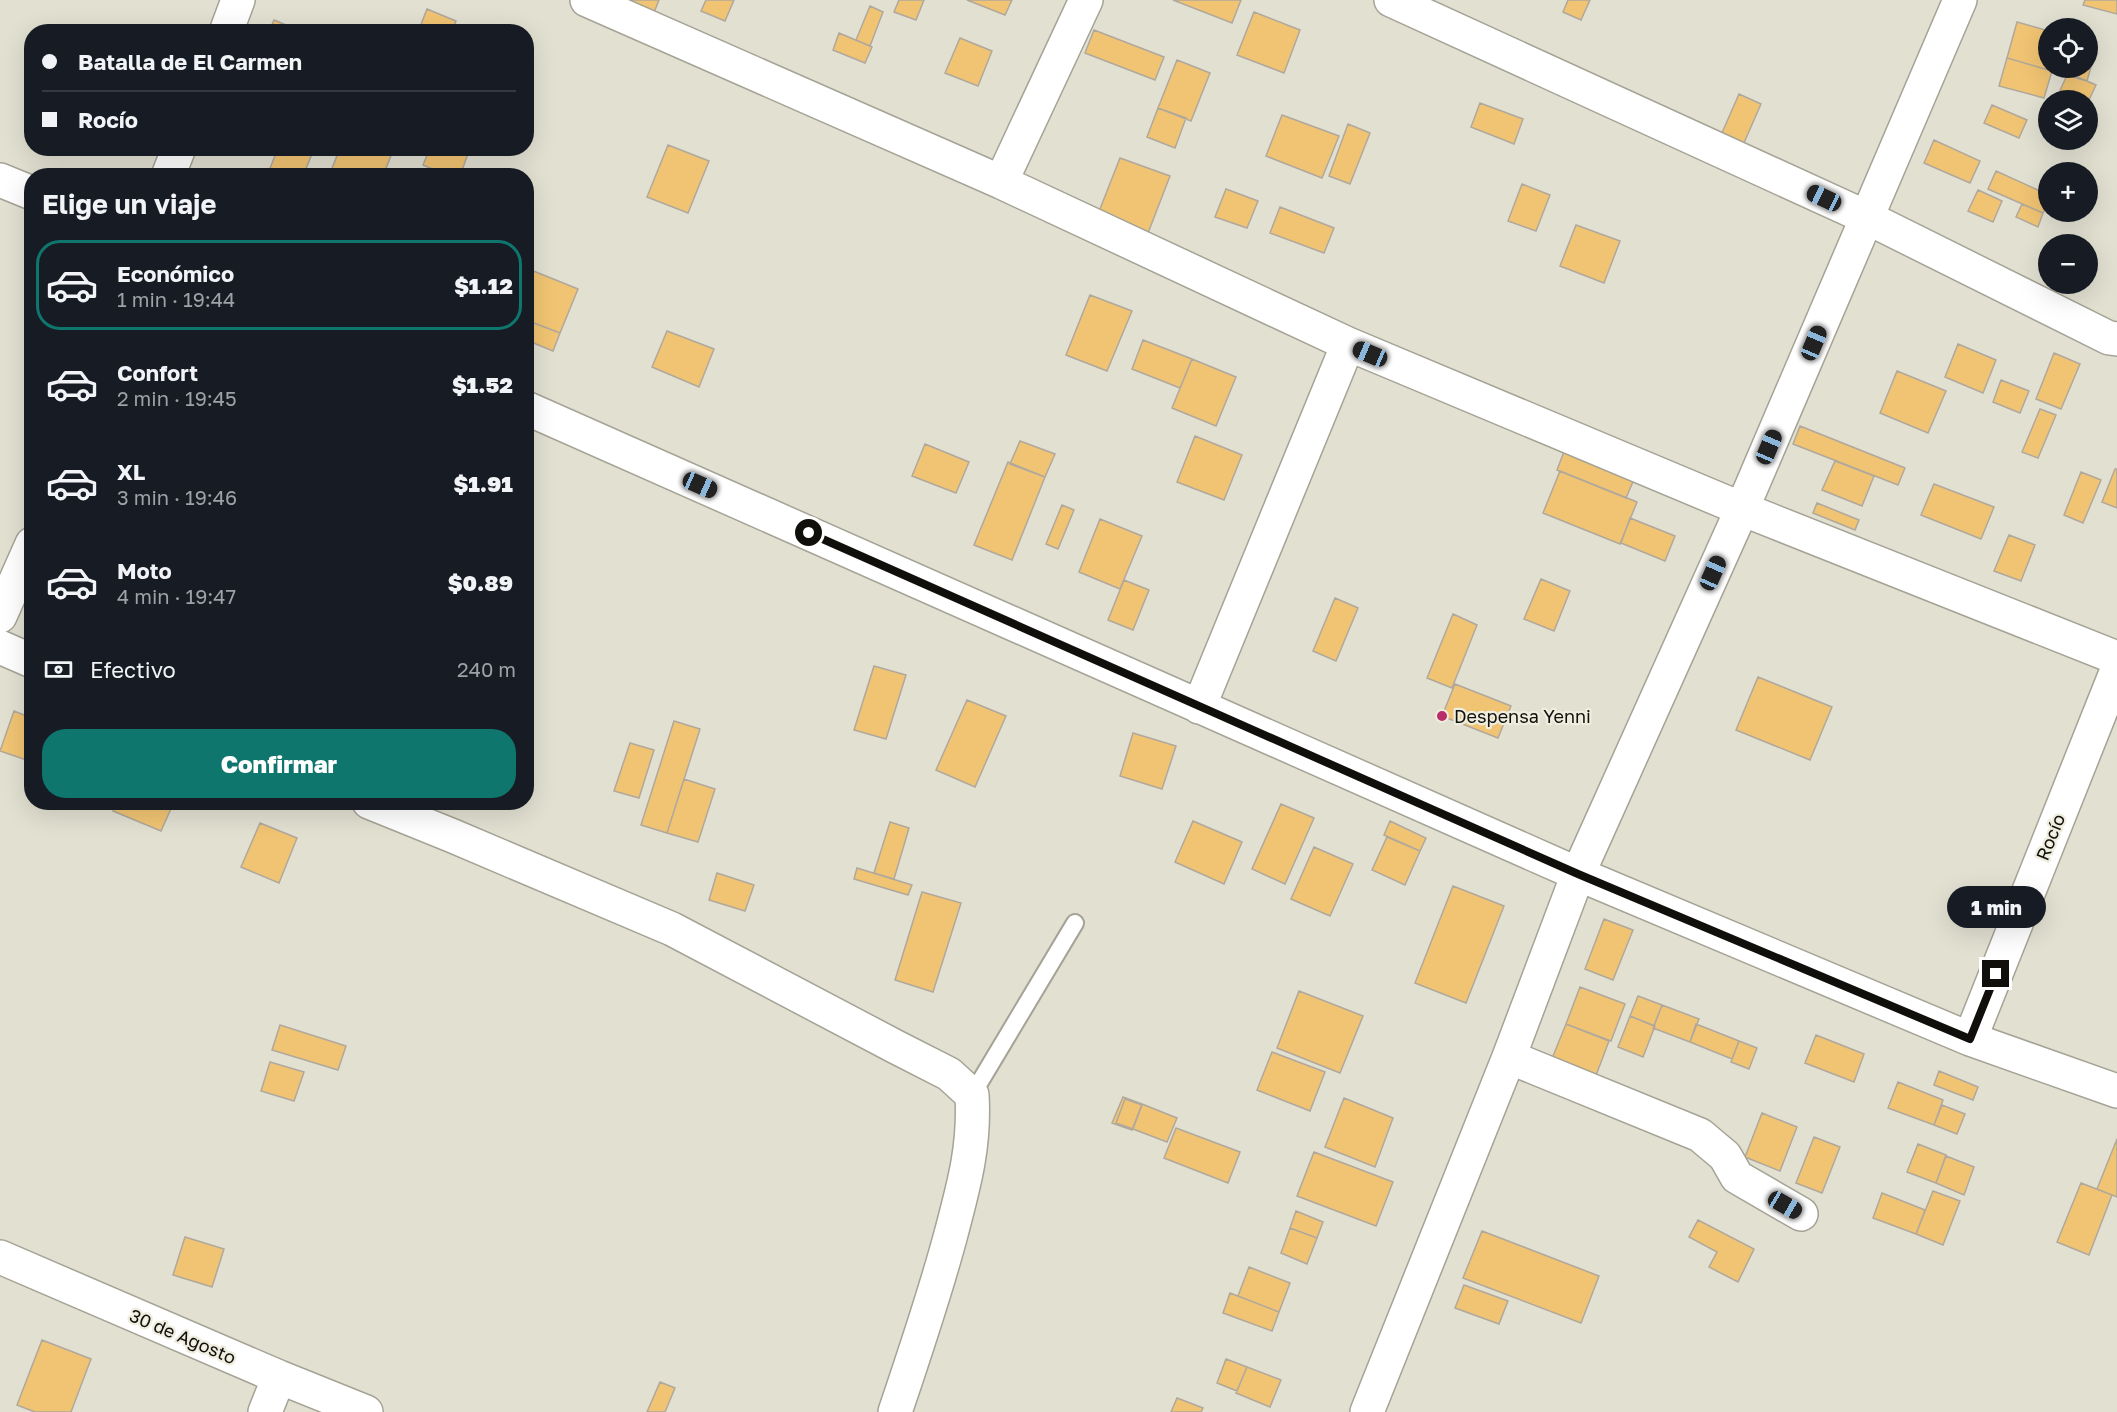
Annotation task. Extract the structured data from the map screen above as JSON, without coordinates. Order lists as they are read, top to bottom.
{
  "streets": {
    "street": ["Rocío", "30 de Agosto"]
  },
  "places": ["Despensa Yenni"],
  "page": {
    "map_buttons": ["+", "−"],
    "banner": ["Batalla de El Carmen", "Rocío"],
    "heading": "Elige un viaje",
    "list": [
      {
        "name": "Económico",
        "note": "1 min · 19:44",
        "value": "$1.12"
      },
      {
        "name": "Confort",
        "note": "2 min · 19:45",
        "value": "$1.52"
      },
      {
        "name": "XL",
        "note": "3 min · 19:46",
        "value": "$1.91"
      },
      {
        "name": "Moto",
        "note": "4 min · 19:47",
        "value": "$0.89"
      }
    ],
    "pay": ["Efectivo", "240 m"],
    "buttons": "Confirmar",
    "bubble": "1 min"
  }
}
